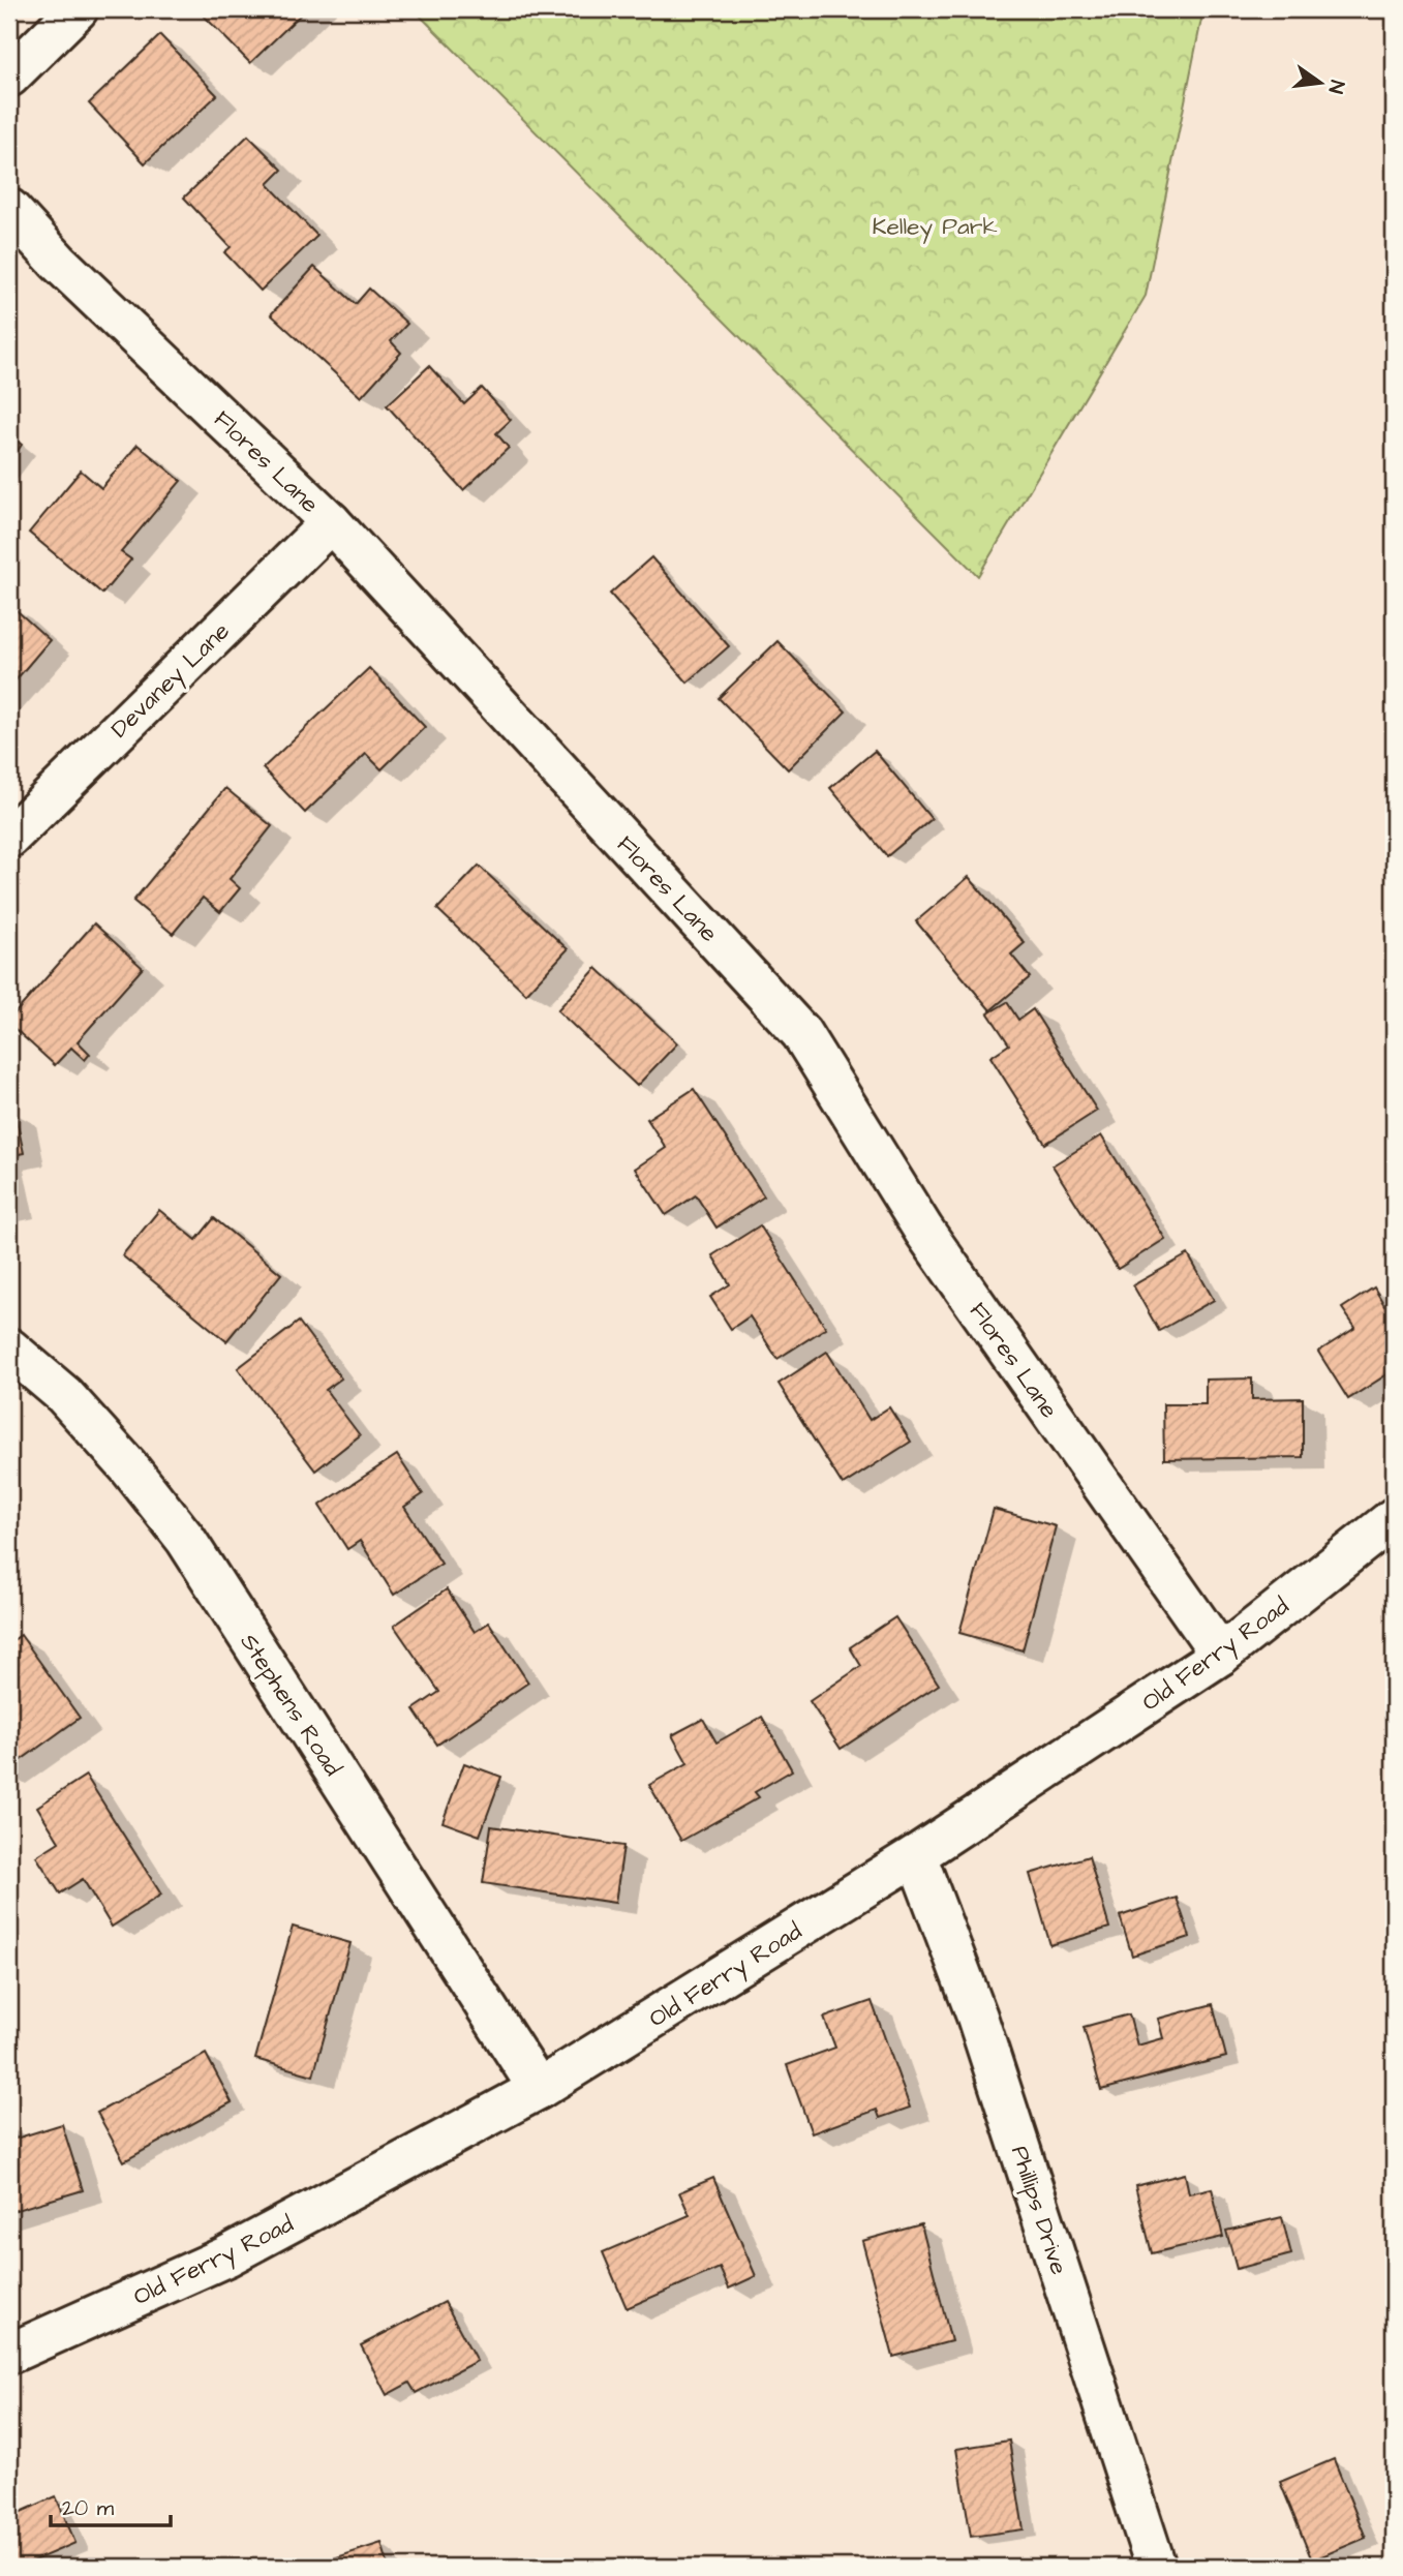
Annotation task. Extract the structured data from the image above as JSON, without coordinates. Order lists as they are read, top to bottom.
{
  "streets": {
    "street": [
      "Flores Lane",
      "Devaney Lane",
      "Old Ferry Road",
      "Stephens Road",
      "Phillips Drive"
    ]
  },
  "crossings": [
    ["Flores Lane", "Devaney Lane"],
    ["Flores Lane", "Old Ferry Road"],
    ["Old Ferry Road", "Stephens Road"],
    ["Old Ferry Road", "Phillips Drive"]
  ],
  "parks": ["Kelley Park"],
  "scale_bar": "20 m",
  "north": "right"
}
